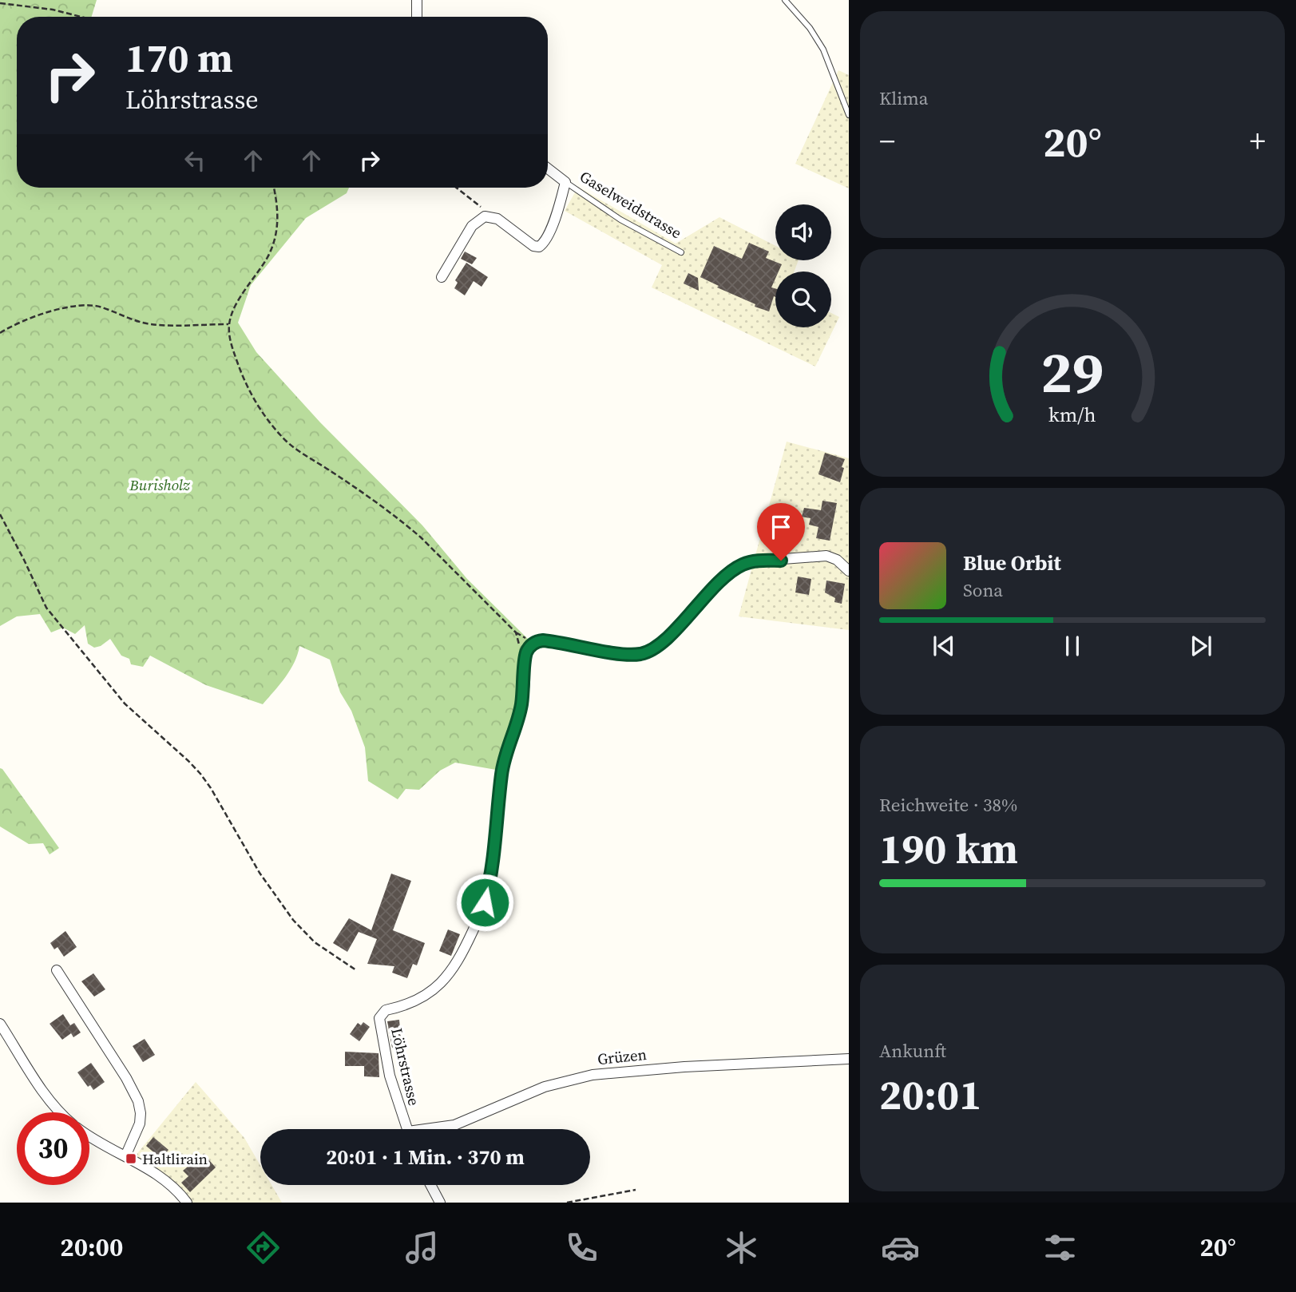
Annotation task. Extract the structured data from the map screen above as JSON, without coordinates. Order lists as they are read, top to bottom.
{
  "streets": {
    "street": ["Gaselweidstrasse", "Grüzen", "Löhrstrasse"]
  },
  "parks": ["Burisholz"],
  "places": {
    "transit": ["Haltlirain"]
  },
  "page": {
    "tile": [
      "Klima",
      ["Reichweite · 38%", "190 km"],
      ["Ankunft", "20:01"]
    ],
    "turn": ["170 m", "Löhrstrasse"],
    "heat": ["−", "20°", "+"],
    "song": ["Blue Orbit", "Sona"],
    "limit": "30",
    "trip": "20:01 · 1 Min. · 370 m",
    "tabs": ["20:00", "20°"],
    "gauge": ["29", "km/h"]
  }
}
